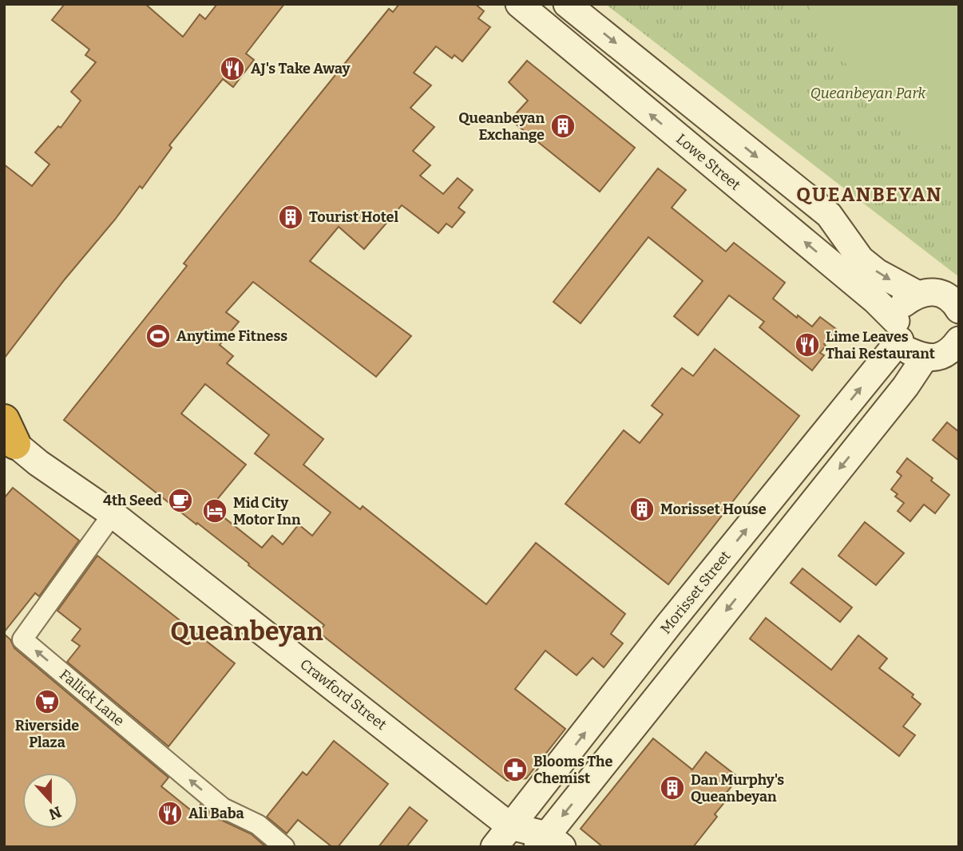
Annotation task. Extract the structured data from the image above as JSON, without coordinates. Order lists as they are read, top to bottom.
{
  "streets": {
    "street": [
      "Lowe Street",
      "Morisset Street",
      "Crawford Street",
      "Fallick Lane"
    ]
  },
  "crossings": [
    ["Lowe Street", "Morisset Street"],
    ["Morisset Street", "Crawford Street"],
    ["Crawford Street", "Fallick Lane"]
  ],
  "districts": ["QUEANBEYAN", "Queanbeyan"],
  "parks": ["Queanbeyan Park"],
  "places": {
    "restaurant": ["AJ's Take Away", "Lime Leaves Thai Restaurant", "Ali Baba"],
    "building": [
      "Queanbeyan Exchange",
      "Tourist Hotel",
      "Morisset House",
      "Dan Murphy's Queanbeyan"
    ],
    "sports": ["Anytime Fitness"],
    "cafe": ["4th Seed"],
    "hotel": ["Mid City Motor Inn"],
    "supermarket": ["Riverside Plaza"],
    "pharmacy": ["Blooms The Chemist"]
  },
  "north": "bottom"
}
